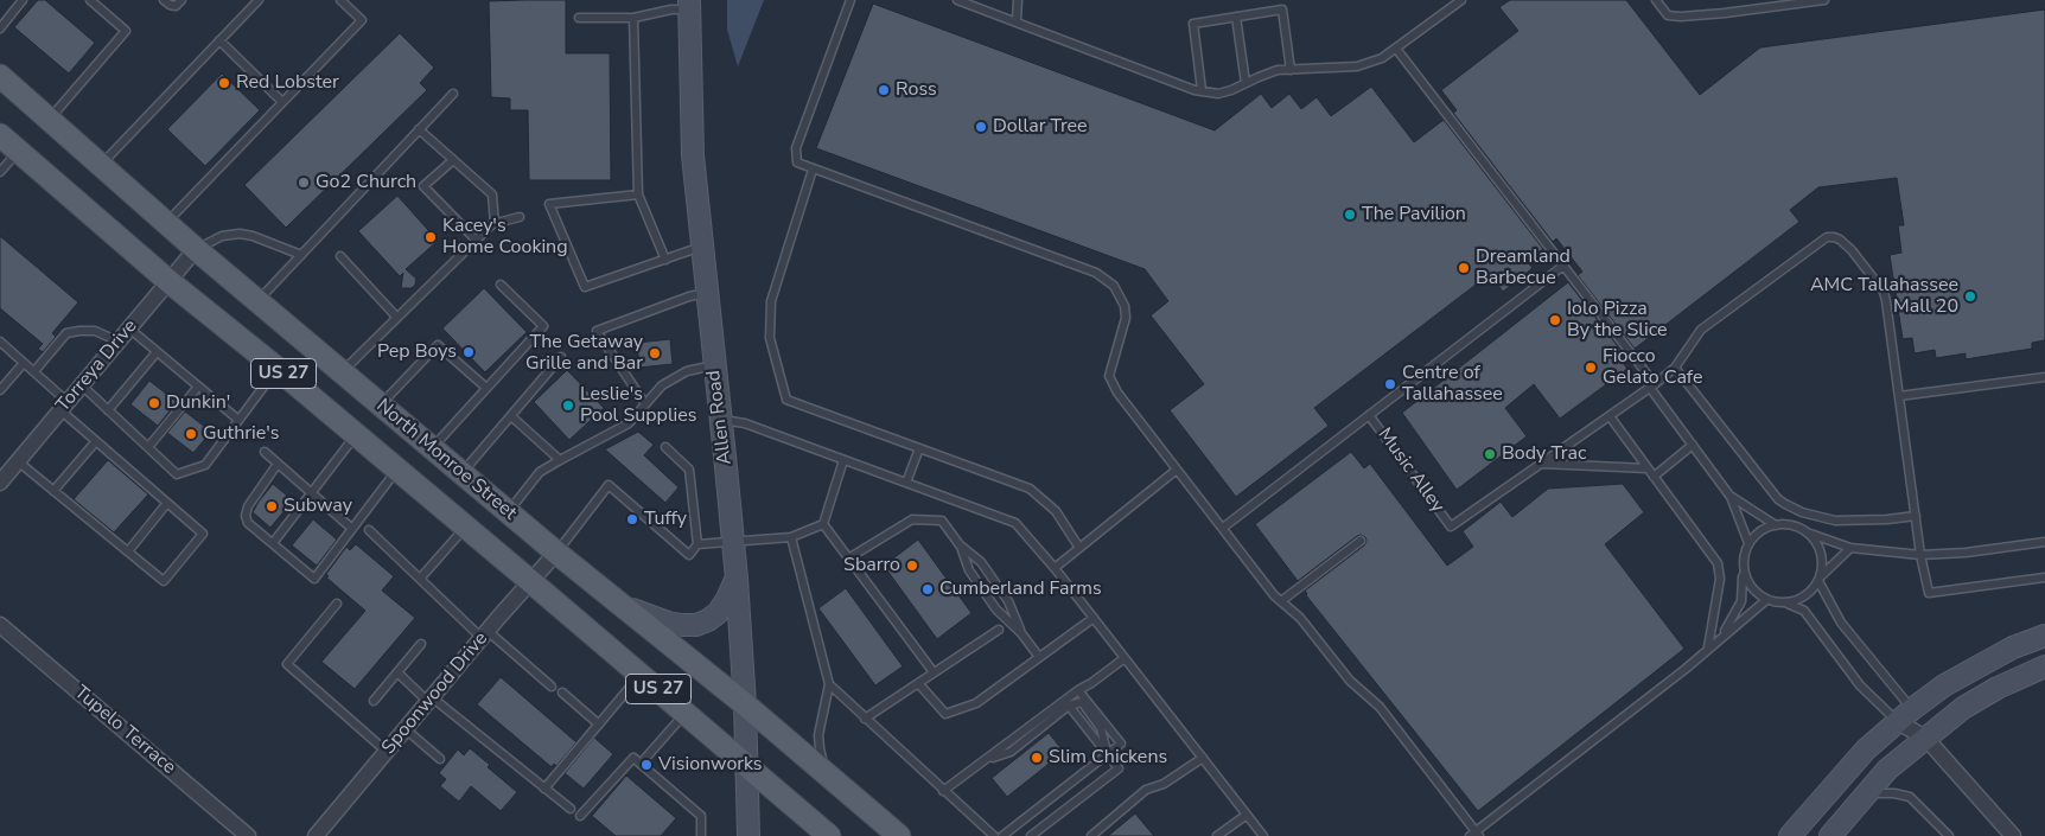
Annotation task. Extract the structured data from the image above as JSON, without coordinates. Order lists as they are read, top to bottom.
{
  "streets": {
    "main road": ["US 27", "North Monroe Street"],
    "street": [
      "Torreya Drive",
      "Allen Road",
      "Spoonwood Drive",
      "Tupelo Terrace"
    ],
    "lane": ["Music Alley"]
  },
  "crossings": [
    ["Torreya Drive", "North Monroe Street"],
    ["Allen Road", "North Monroe Street"],
    ["North Monroe Street", "Spoonwood Drive"]
  ],
  "places": [
    "Red Lobster",
    "Ross",
    "Dollar Tree",
    "Go2 Church",
    "The Pavilion",
    "Kacey's Home Cooking",
    "Dreamland Barbecue",
    "AMC Tallahassee Mall 20",
    "Iolo Pizza By the Slice",
    "Pep Boys",
    "The Getaway Grille and Bar",
    "Fiocco Gelato Cafe",
    "Centre of Tallahassee",
    "Dunkin'",
    "Leslie's Pool Supplies",
    "Guthrie's",
    "Body Trac",
    "Subway",
    "Tuffy",
    "Sbarro",
    "Cumberland Farms",
    "Slim Chickens",
    "Visionworks"
  ]
}
